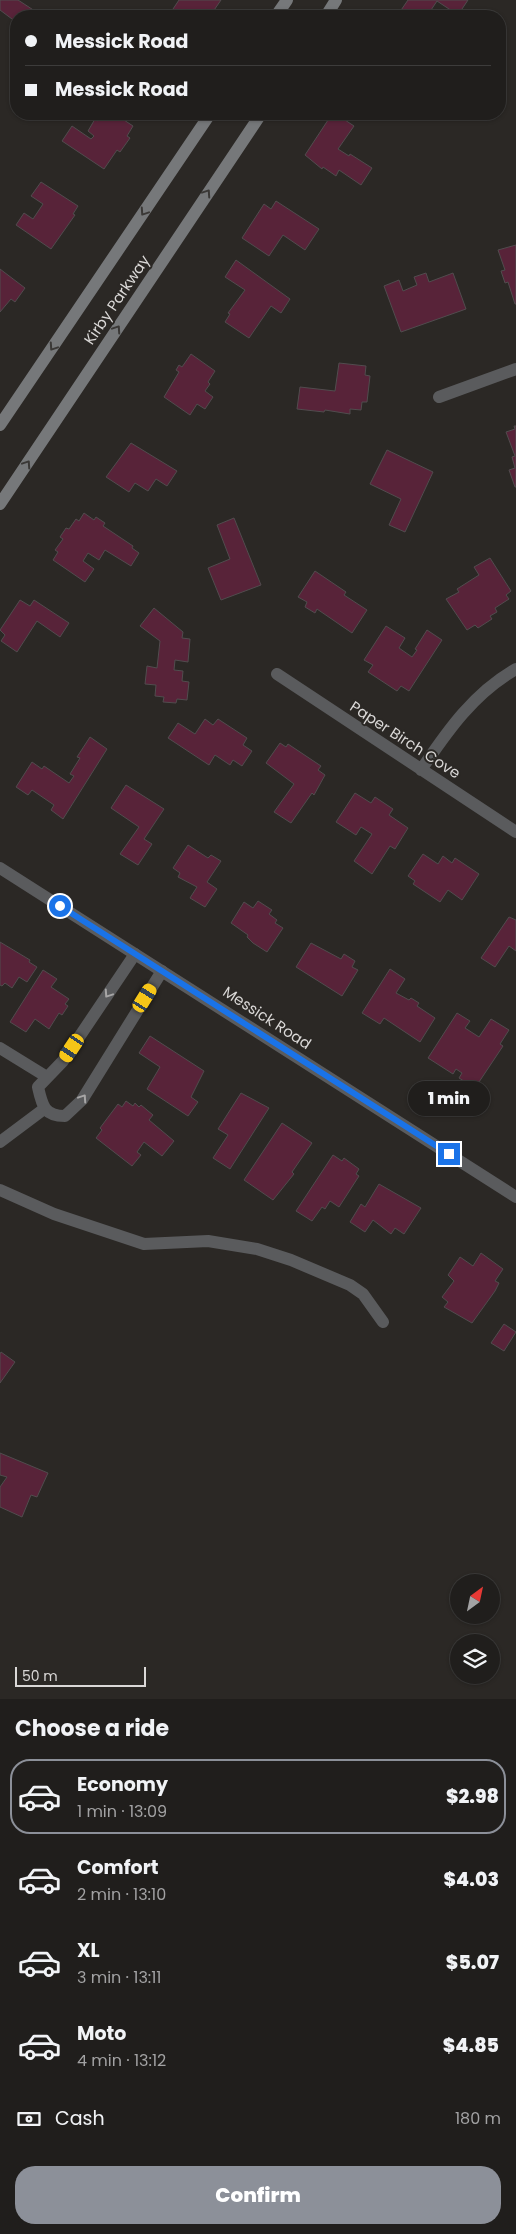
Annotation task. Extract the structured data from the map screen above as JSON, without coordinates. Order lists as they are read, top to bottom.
{
  "streets": {
    "main road": ["Kirby Parkway"],
    "street": ["Paper Birch Cove", "Messick Road"]
  },
  "scale_bar": "50 m",
  "north": "top right",
  "page": {
    "banner": ["Messick Road", "Messick Road"],
    "bubble": "1 min",
    "scale": "50 m",
    "heading": "Choose a ride",
    "list": [
      {
        "name": "Economy",
        "note": "1 min · 13:09",
        "value": "$2.98"
      },
      {
        "name": "Comfort",
        "note": "2 min · 13:10",
        "value": "$4.03"
      },
      {
        "name": "XL",
        "note": "3 min · 13:11",
        "value": "$5.07"
      },
      {
        "name": "Moto",
        "note": "4 min · 13:12",
        "value": "$4.85"
      }
    ],
    "pay": ["Cash", "180 m"],
    "buttons": "Confirm"
  }
}
